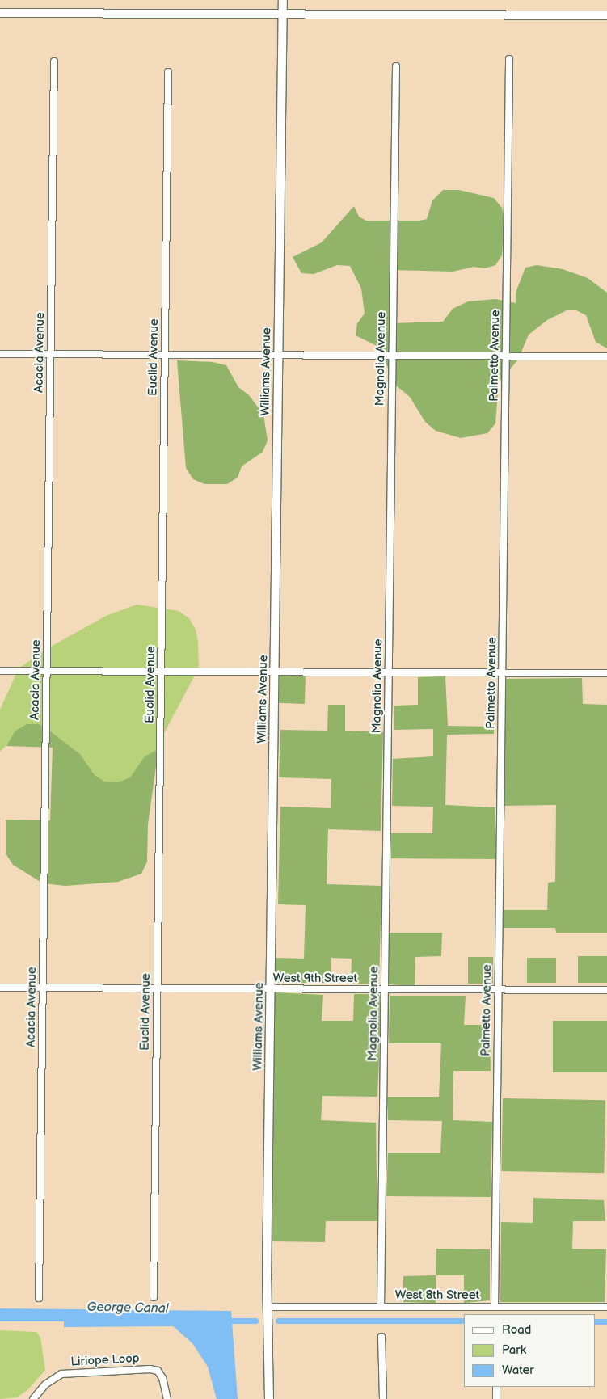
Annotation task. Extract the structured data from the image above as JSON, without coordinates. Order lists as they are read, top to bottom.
{
  "streets": {
    "street": [
      "Acacia Avenue",
      "Palmetto Avenue",
      "Euclid Avenue",
      "Magnolia Avenue",
      "Williams Avenue",
      "West 9th Street",
      "West 8th Street",
      "Liriope Loop"
    ]
  },
  "crossings": [
    ["Acacia Avenue", "West 9th Street"],
    ["Palmetto Avenue", "West 9th Street"],
    ["Palmetto Avenue", "West 8th Street"],
    ["Euclid Avenue", "West 9th Street"],
    ["Magnolia Avenue", "West 9th Street"],
    ["Magnolia Avenue", "West 8th Street"],
    ["Williams Avenue", "West 9th Street"],
    ["Williams Avenue", "West 8th Street"]
  ],
  "water": ["George Canal"],
  "legend": ["Road", "Park", "Water"]
}
